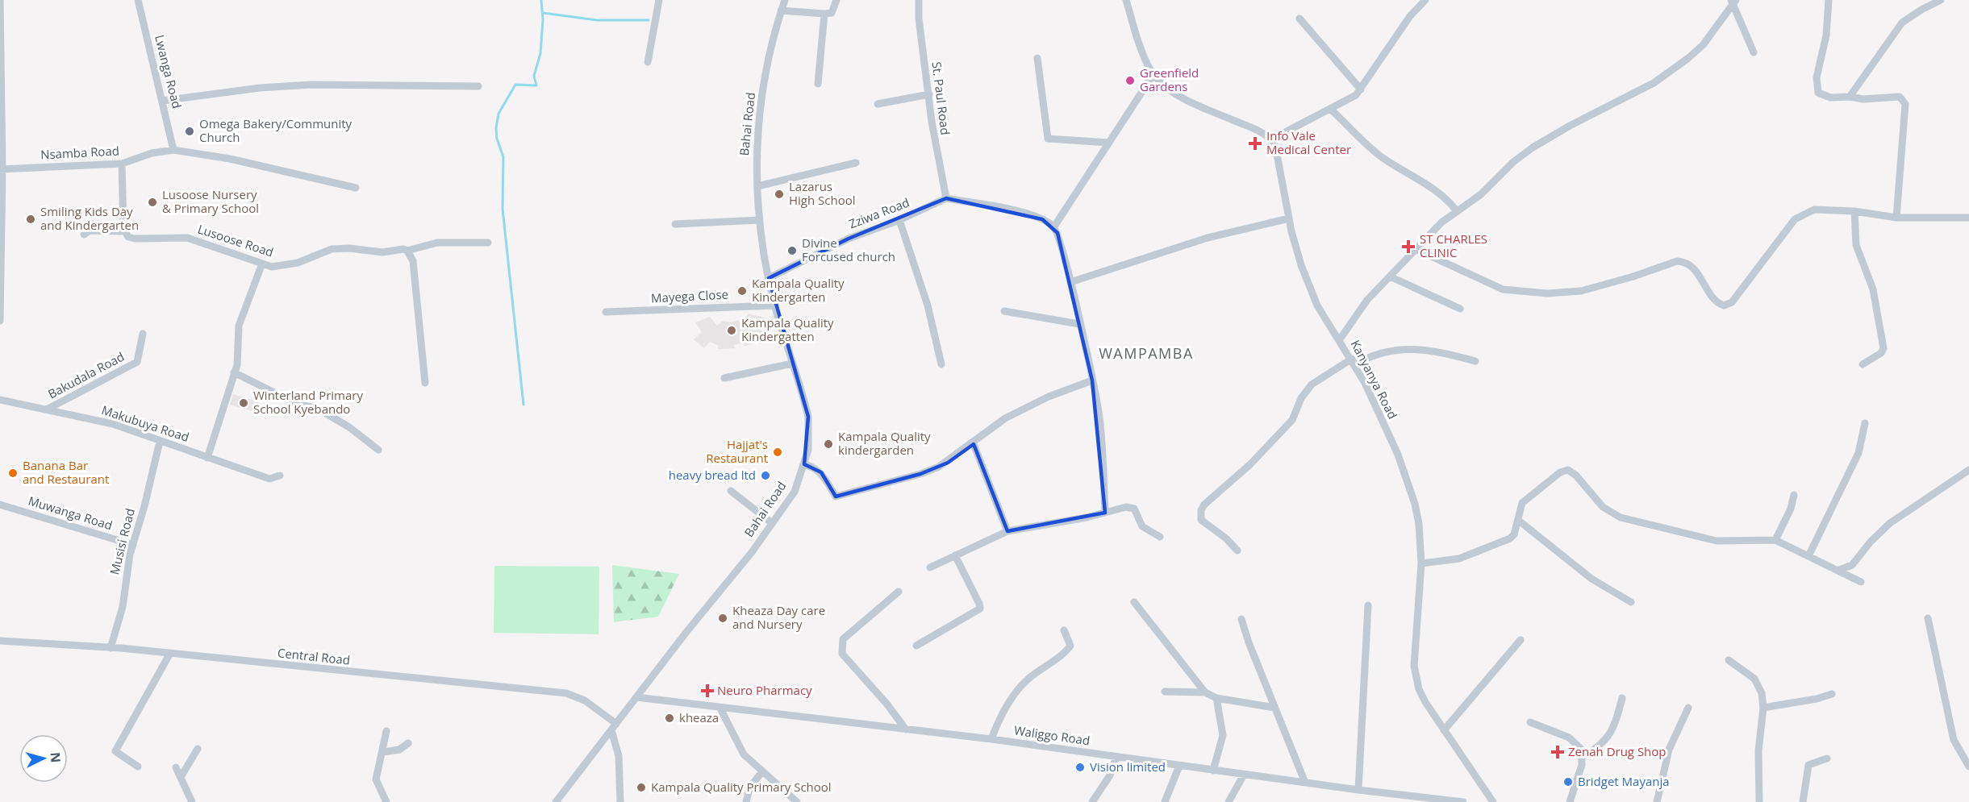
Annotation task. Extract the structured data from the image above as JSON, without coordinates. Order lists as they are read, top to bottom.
{
  "streets": {
    "street": [
      "Lwanga Road",
      "St. Paul Road",
      "Bahai Road",
      "Nsamba Road",
      "Zziwa Road",
      "Lusoose Road",
      "Mayega Close",
      "Bakudala Road",
      "Kanyanya Road",
      "Makubuya Road",
      "Muwanga Road",
      "Musisi Road",
      "Central Road",
      "Waliggo Road"
    ]
  },
  "crossings": [
    ["Lwanga Road", "Nsamba Road"],
    ["St. Paul Road", "Zziwa Road"],
    ["Bahai Road", "Zziwa Road"],
    ["Bahai Road", "Mayega Close"],
    ["Bahai Road", "Central Road"],
    ["Bahai Road", "Waliggo Road"],
    ["Bakudala Road", "Makubuya Road"],
    ["Makubuya Road", "Musisi Road"],
    ["Muwanga Road", "Musisi Road"],
    ["Musisi Road", "Central Road"]
  ],
  "districts": ["WAMPAMBA"],
  "places": {
    "other": [
      "Greenfield Gardens",
      "Omega Bakery/Community Church",
      "Lazarus High School",
      "Lusoose Nursery & Primary School",
      "Smiling Kids Day and Kindergarten",
      "Divine Forcused church",
      "Kampala Quality Kindergarten",
      "Kampala Quality Kindergatten",
      "Winterland Primary School Kyebando",
      "Kampala Quality kindergarden",
      "Hajjat's Restaurant",
      "Banana Bar and Restaurant",
      "heavy bread ltd",
      "Kheaza Day care and Nursery",
      "kheaza",
      "Vision limited",
      "Bridget Mayanja",
      "Kampala Quality Primary School"
    ],
    "health": [
      "Info Vale Medical Center",
      "ST CHARLES CLINIC",
      "Neuro Pharmacy",
      "Zenah Drug Shop"
    ]
  },
  "north": "right"
}
